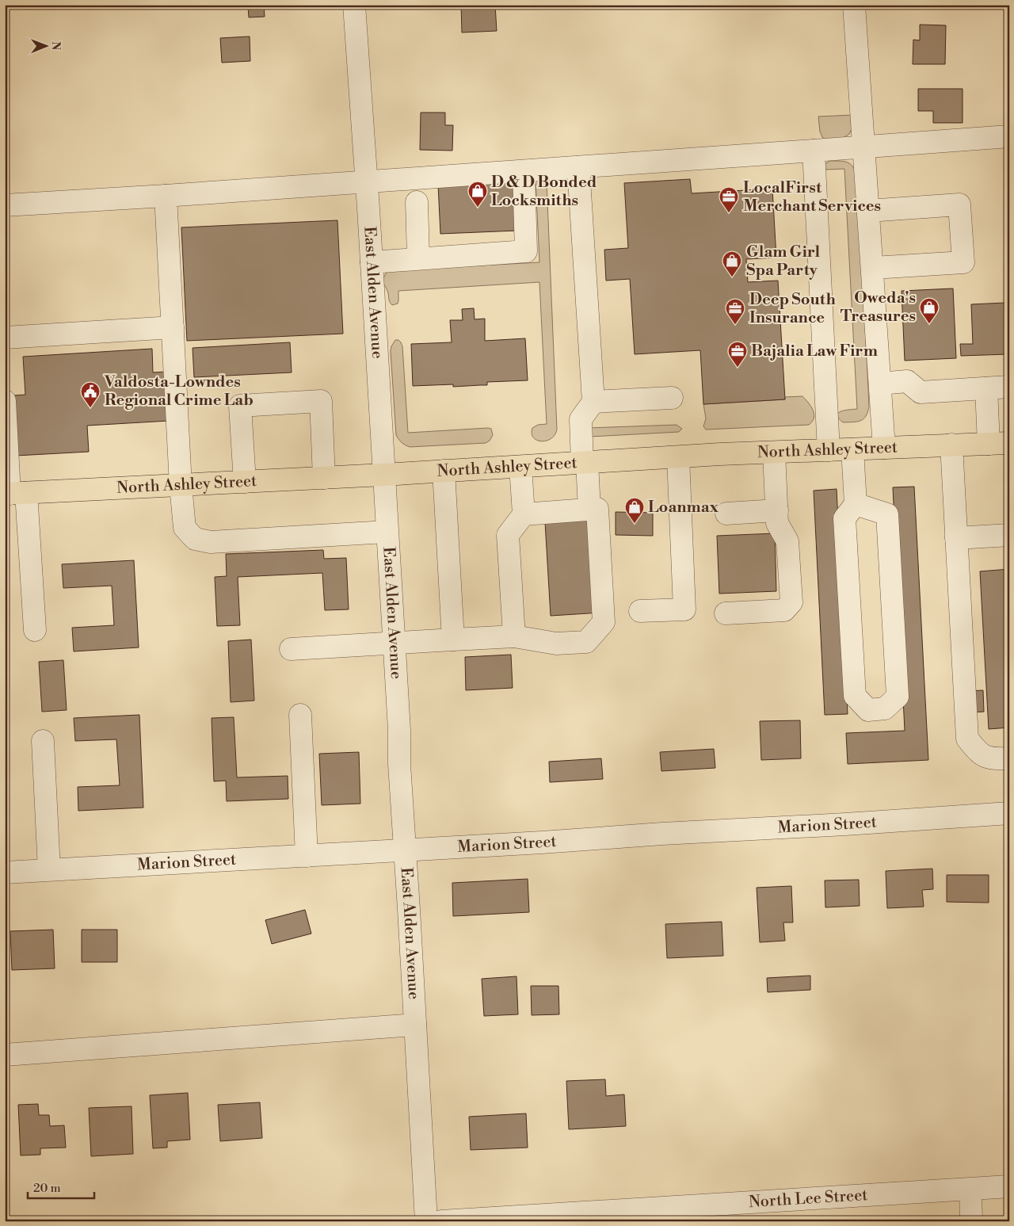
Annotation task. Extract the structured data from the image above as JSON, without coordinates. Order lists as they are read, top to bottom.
{
  "streets": {
    "main road": ["North Ashley Street"],
    "street": ["East Alden Avenue", "Marion Street", "North Lee Street"]
  },
  "crossings": [
    ["East Alden Avenue", "North Ashley Street"],
    ["East Alden Avenue", "Marion Street"]
  ],
  "places": {
    "shop": [
      "D & D Bonded Locksmiths",
      "Glam Girl Spa Party",
      "Oweda's Treasures",
      "Loanmax"
    ],
    "office": ["LocalFirst Merchant Services", "Deep South Insurance", "Bajalia Law Firm"],
    "public building": ["Valdosta-Lowndes Regional Crime Lab"]
  },
  "scale_bar": "20 m",
  "north": "right"
}
